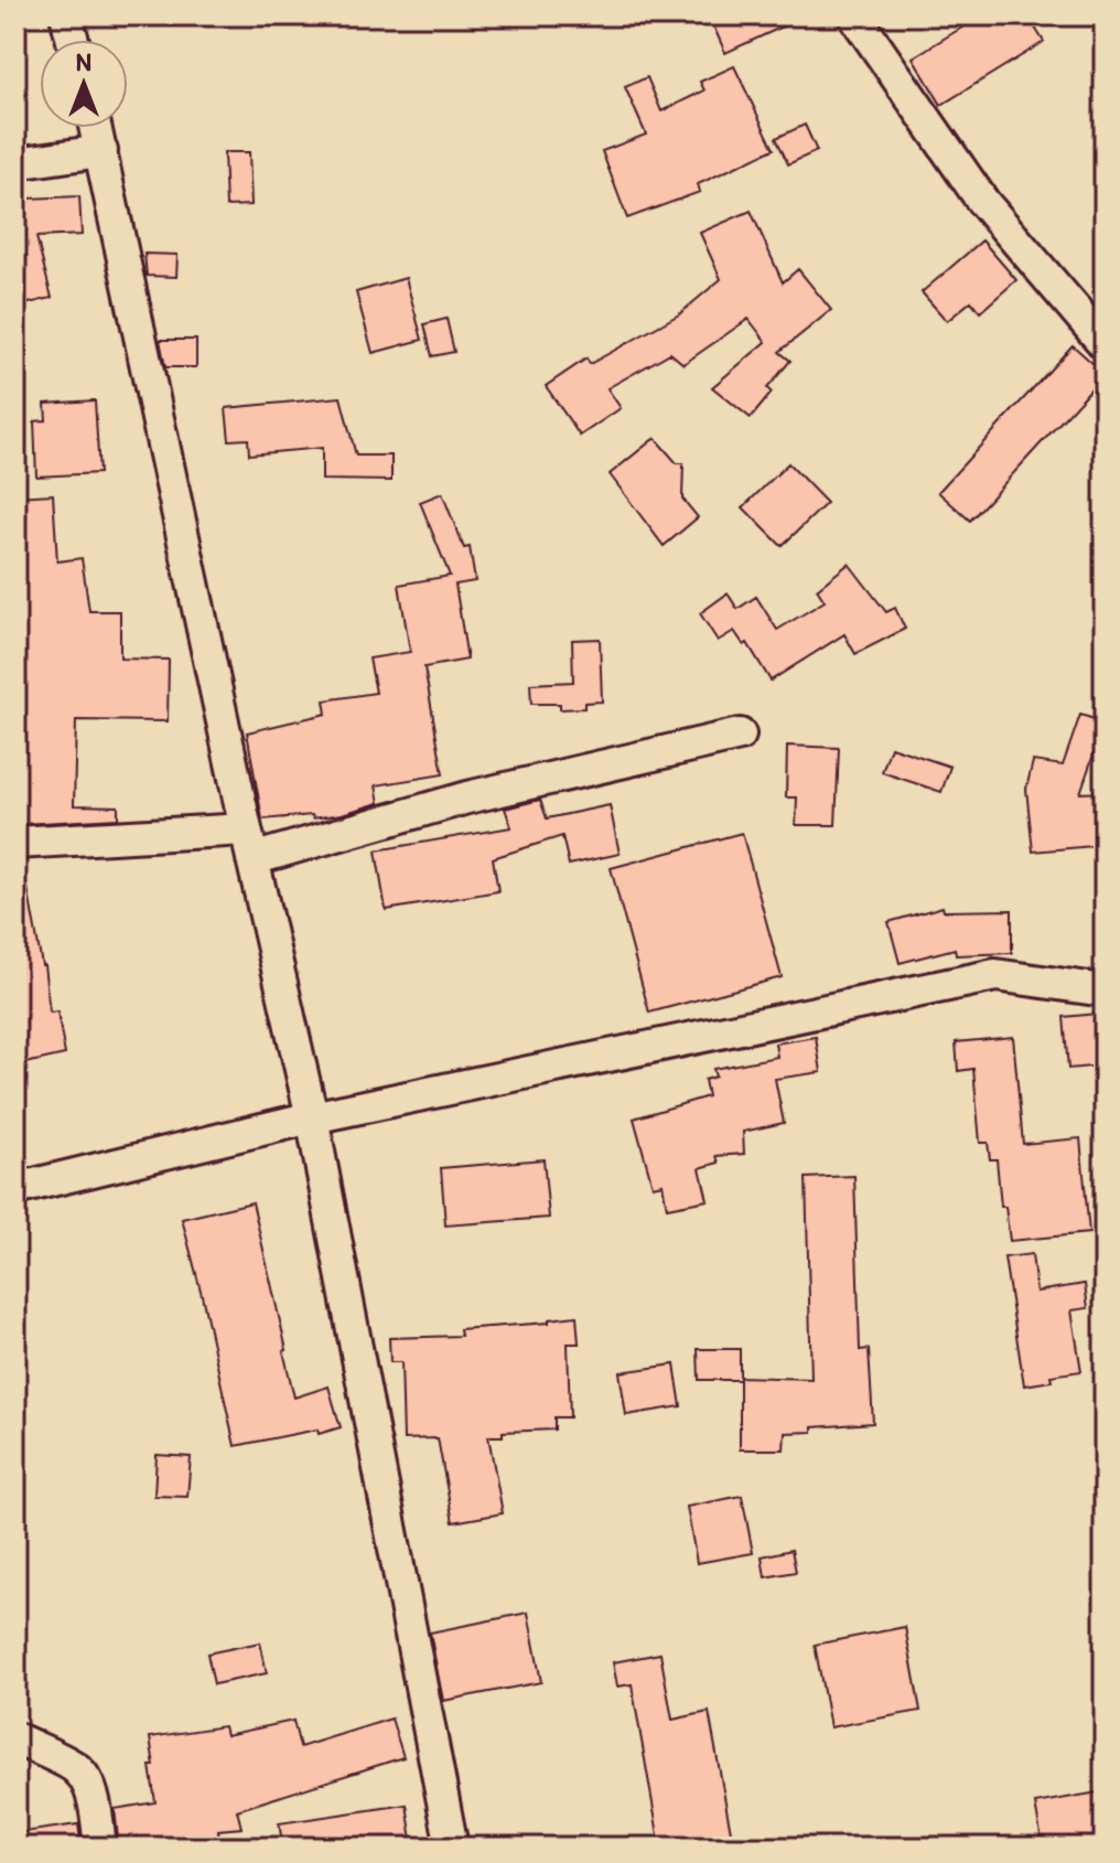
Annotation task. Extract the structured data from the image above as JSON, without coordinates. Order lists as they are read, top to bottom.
{
  "north": "top"
}
